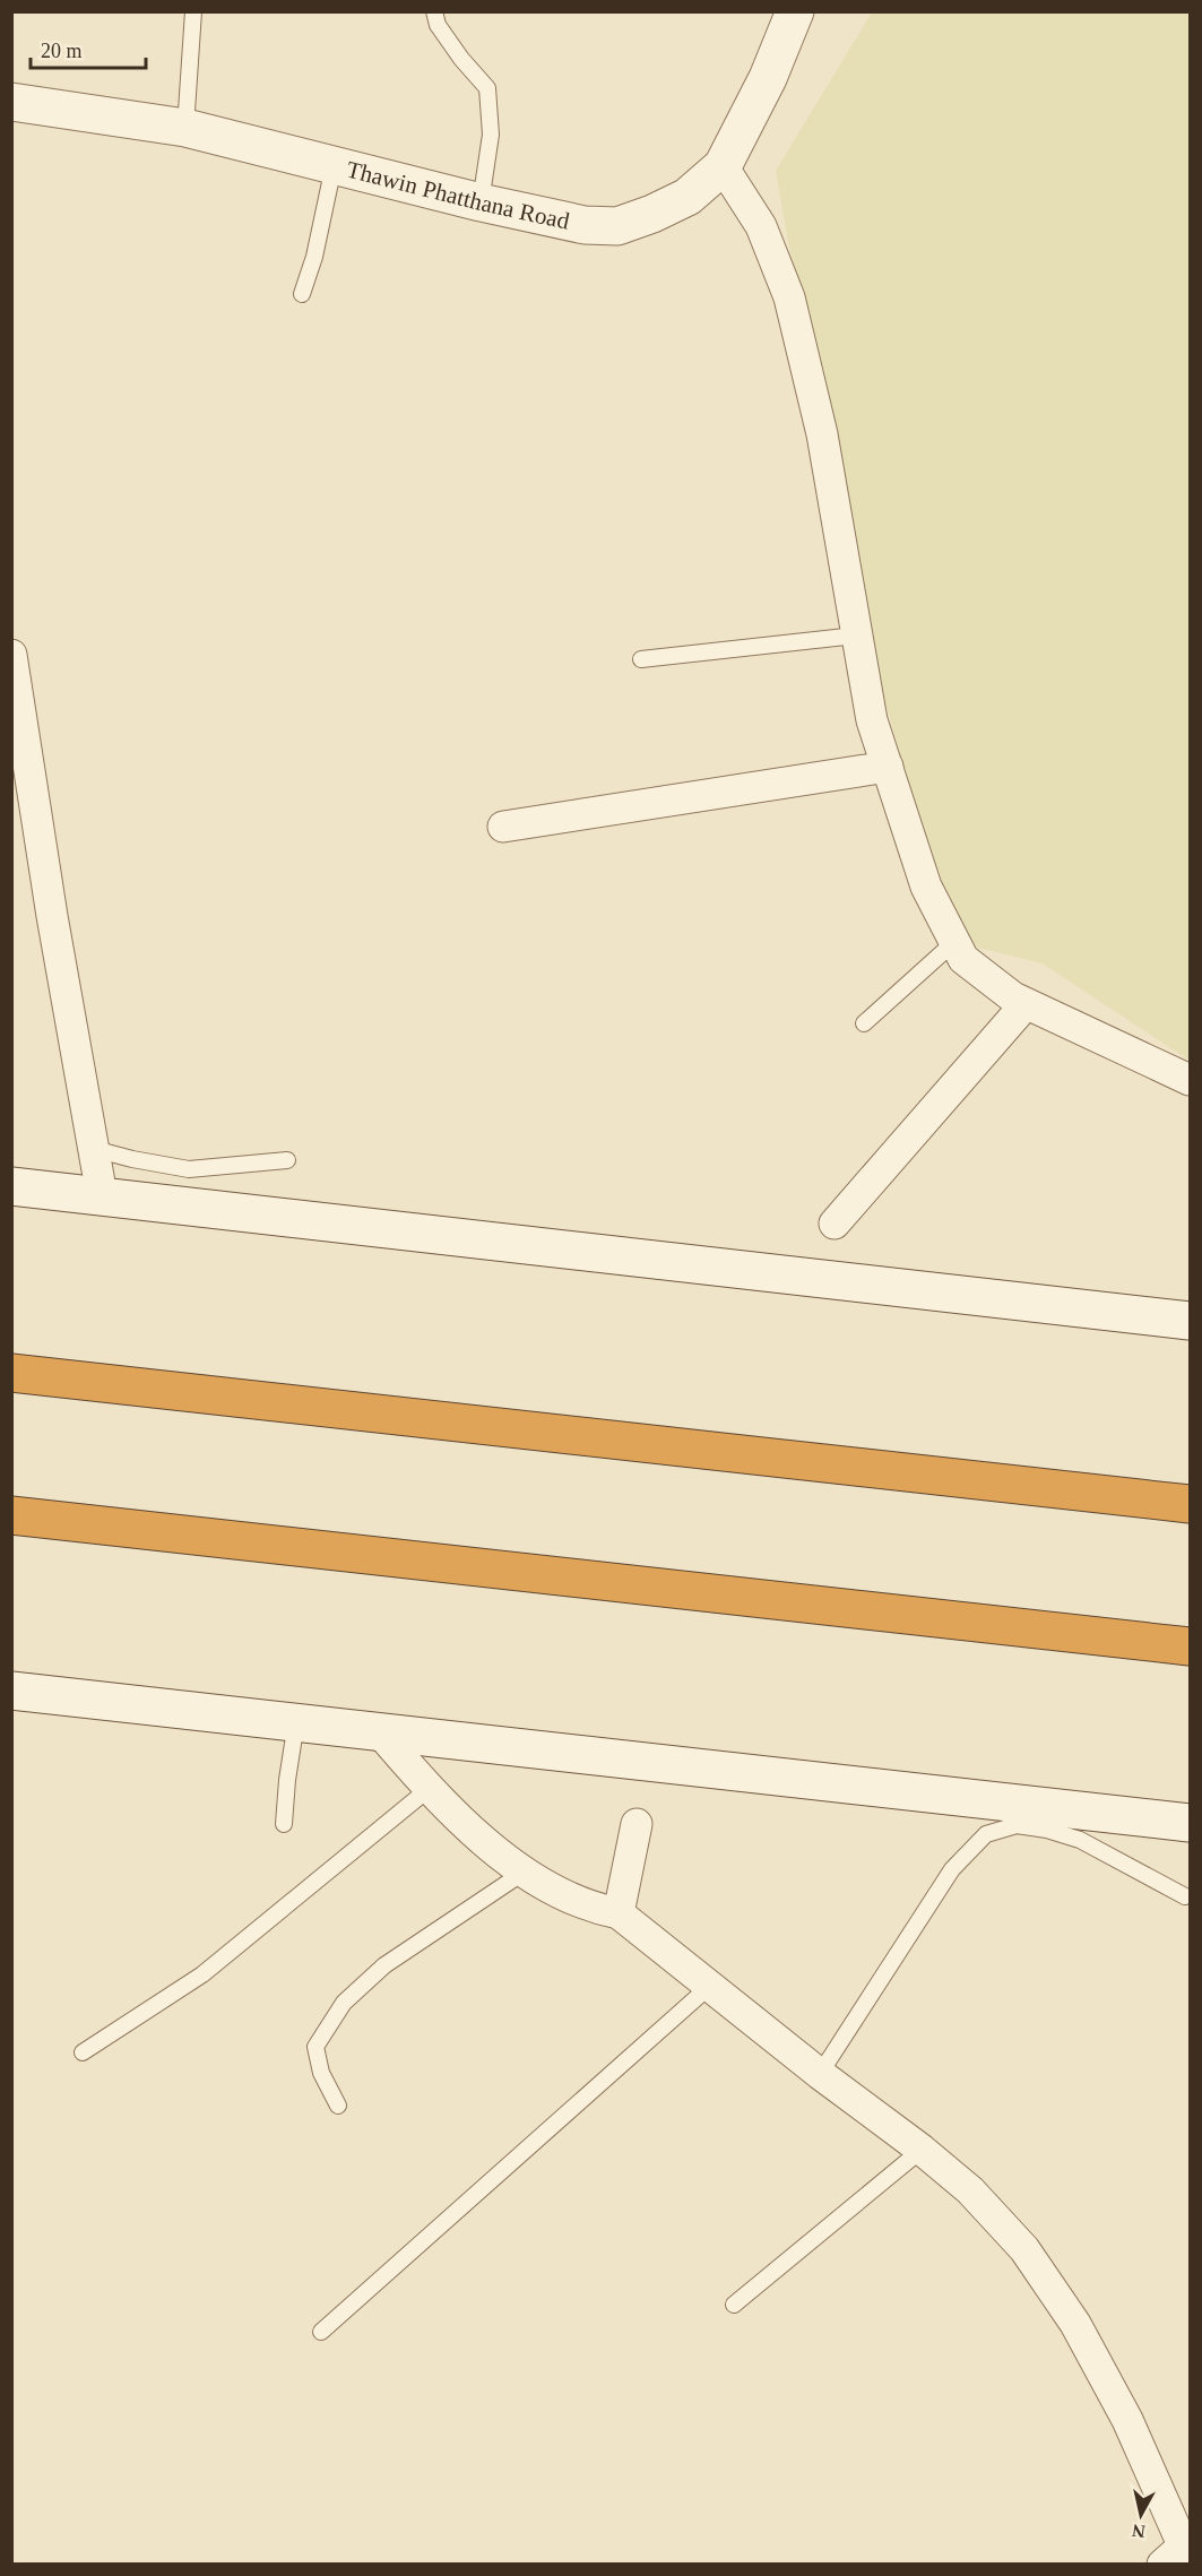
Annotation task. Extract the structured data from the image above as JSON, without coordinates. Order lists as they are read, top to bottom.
{
  "streets": {
    "main road": ["Thawin Phatthana Road"]
  },
  "scale_bar": "20 m",
  "north": "bottom"
}
